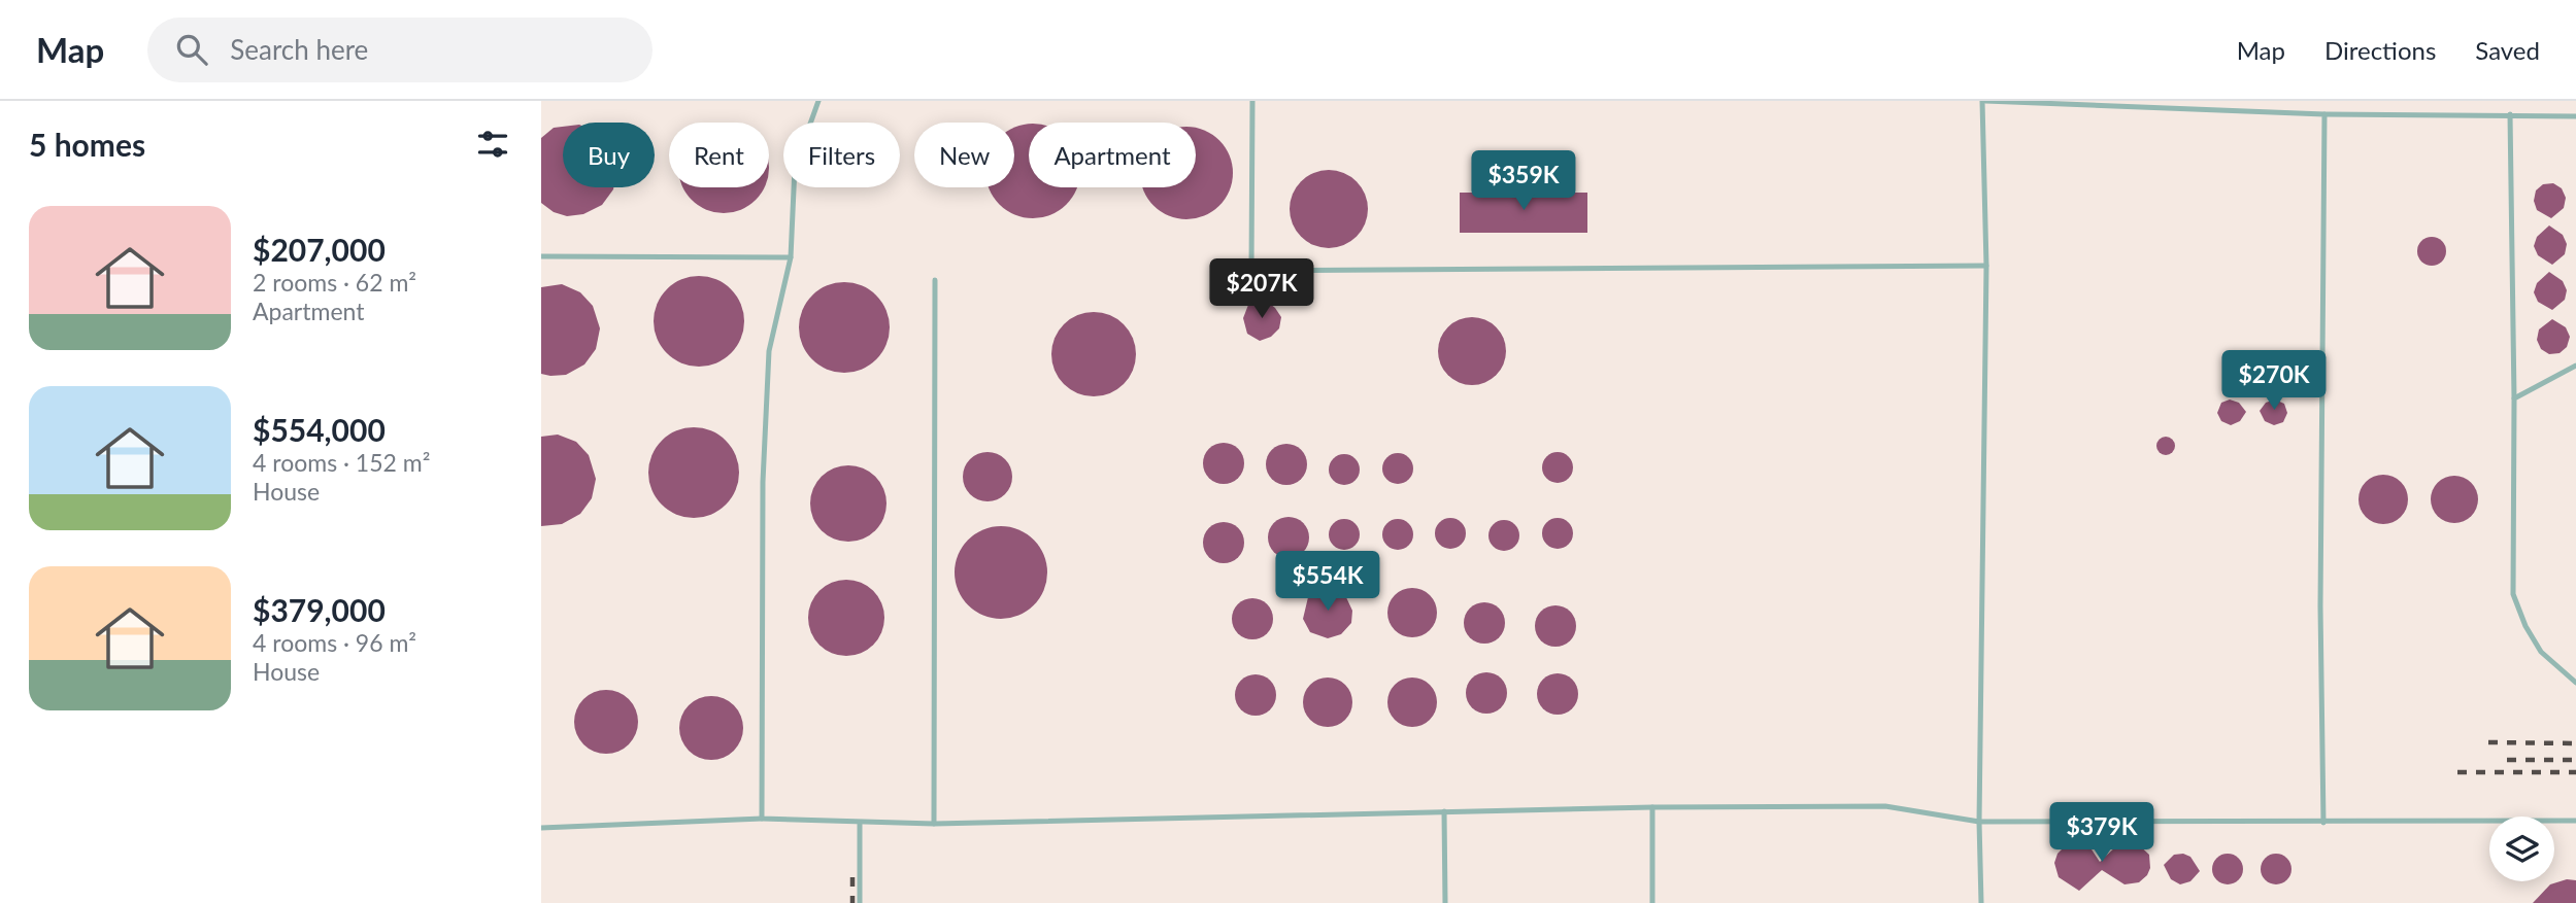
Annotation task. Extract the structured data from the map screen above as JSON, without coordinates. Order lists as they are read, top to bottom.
{
  "page": {
    "header": "Map",
    "search": "Search here",
    "nav": ["Map", "Directions", "Saved"],
    "heading": "5 homes",
    "chip": [
      "Buy",
      "Rent",
      "Filters",
      "New",
      "Apartment"
    ],
    "price": [
      "$359K",
      "$207K",
      "$270K",
      "$554K",
      "$379K"
    ],
    "list": [
      {
        "name": "$207,000",
        "note": "2 rooms · 62 m² · Apartment"
      },
      {
        "name": "$554,000",
        "note": "4 rooms · 152 m² · House"
      },
      {
        "name": "$379,000",
        "note": "4 rooms · 96 m² · House"
      }
    ]
  }
}
